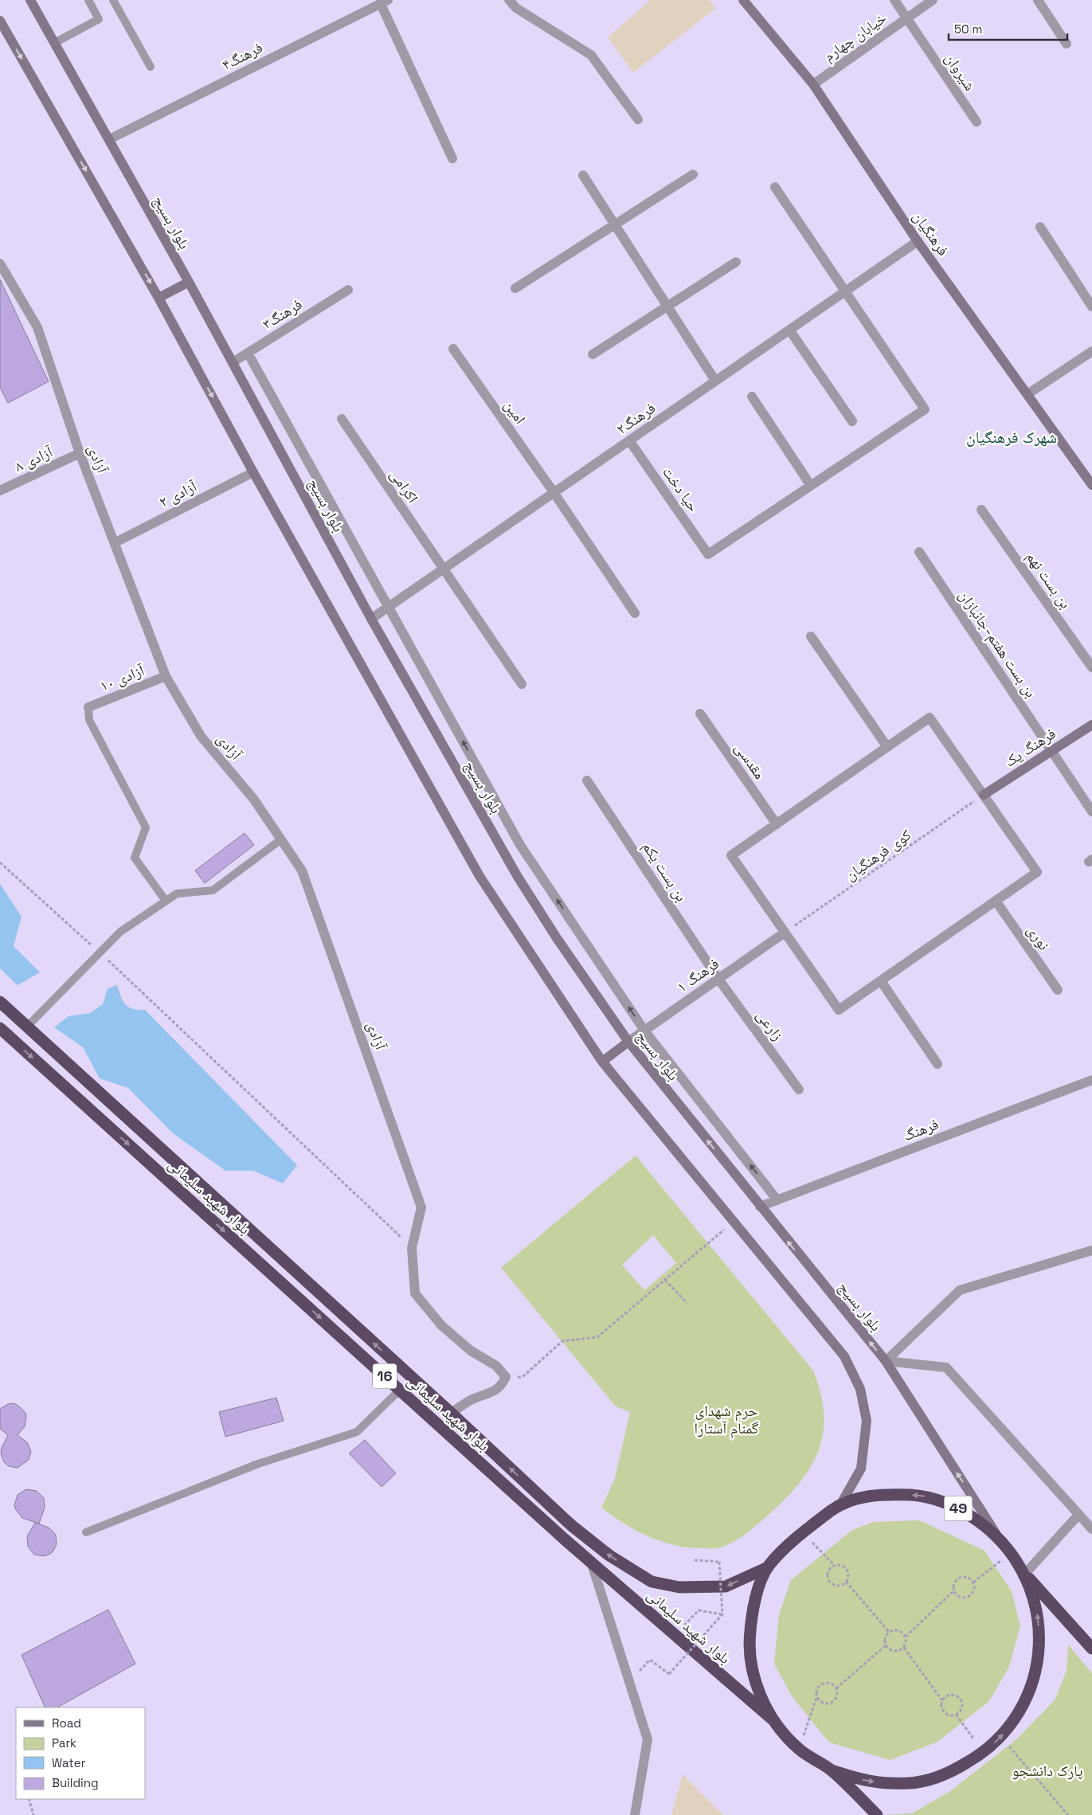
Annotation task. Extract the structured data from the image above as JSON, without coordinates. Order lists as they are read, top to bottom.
{
  "streets": {
    "highway": ["بلوار شهید سلیمانی", "16", "49"],
    "main road": ["بلوار بسیج", "فرهنگیان", "فرهنگ یک"],
    "street": [
      "خیابان چهارم",
      "فرهنگ۴",
      "شیروان",
      "فرهنگ۳",
      "امین",
      "فرهنگ۲",
      "آزادی ۸",
      "آزادی",
      "اکرامی",
      "حیا دخت",
      "آزادی ۲",
      "بن بست نهم",
      "بن بست هفتم-جانبازان",
      "آزادی ۱۰",
      "مقدسی",
      "بن بست یکم",
      "نوری",
      "فرهنگ ۱",
      "زارعی",
      "فرهنگ"
    ],
    "path": ["کوی فرهنگیان"]
  },
  "crossings": [
    ["خیابان چهارم", "شیروان"],
    ["خیابان چهارم", "فرهنگیان"],
    ["فرهنگ۴", "بلوار بسیج"],
    ["بلوار بسیج", "فرهنگ۳"],
    ["بلوار بسیج", "فرهنگ۲"],
    ["بلوار بسیج", "فرهنگ ۱"],
    ["بلوار بسیج", "فرهنگ"],
    ["بلوار بسیج", "49"],
    ["فرهنگیان", "فرهنگ۲"],
    ["امین", "فرهنگ۲"],
    ["فرهنگ۲", "اکرامی"],
    ["فرهنگ۲", "حیا دخت"],
    ["آزادی ۸", "آزادی"],
    ["آزادی", "آزادی ۲"],
    ["آزادی", "آزادی ۱۰"],
    ["آزادی ۲", "49"],
    ["بن بست هفتم-جانبازان", "فرهنگ یک"],
    ["فرهنگ یک", "کوی فرهنگیان"],
    ["کوی فرهنگیان", "فرهنگ ۱"],
    ["بن بست یکم", "فرهنگ ۱"],
    ["بن بست یکم", "زارعی"],
    ["فرهنگ ۱", "زارعی"],
    ["بلوار شهید سلیمانی", "49"]
  ],
  "districts": ["شهرک فرهنگیان"],
  "parks": ["حرم شهدای گمنام آستارا", "پارک دانشجو"],
  "legend": [
    "Road",
    "Park",
    "Water",
    "Building"
  ],
  "scale_bar": "50 m"
}
